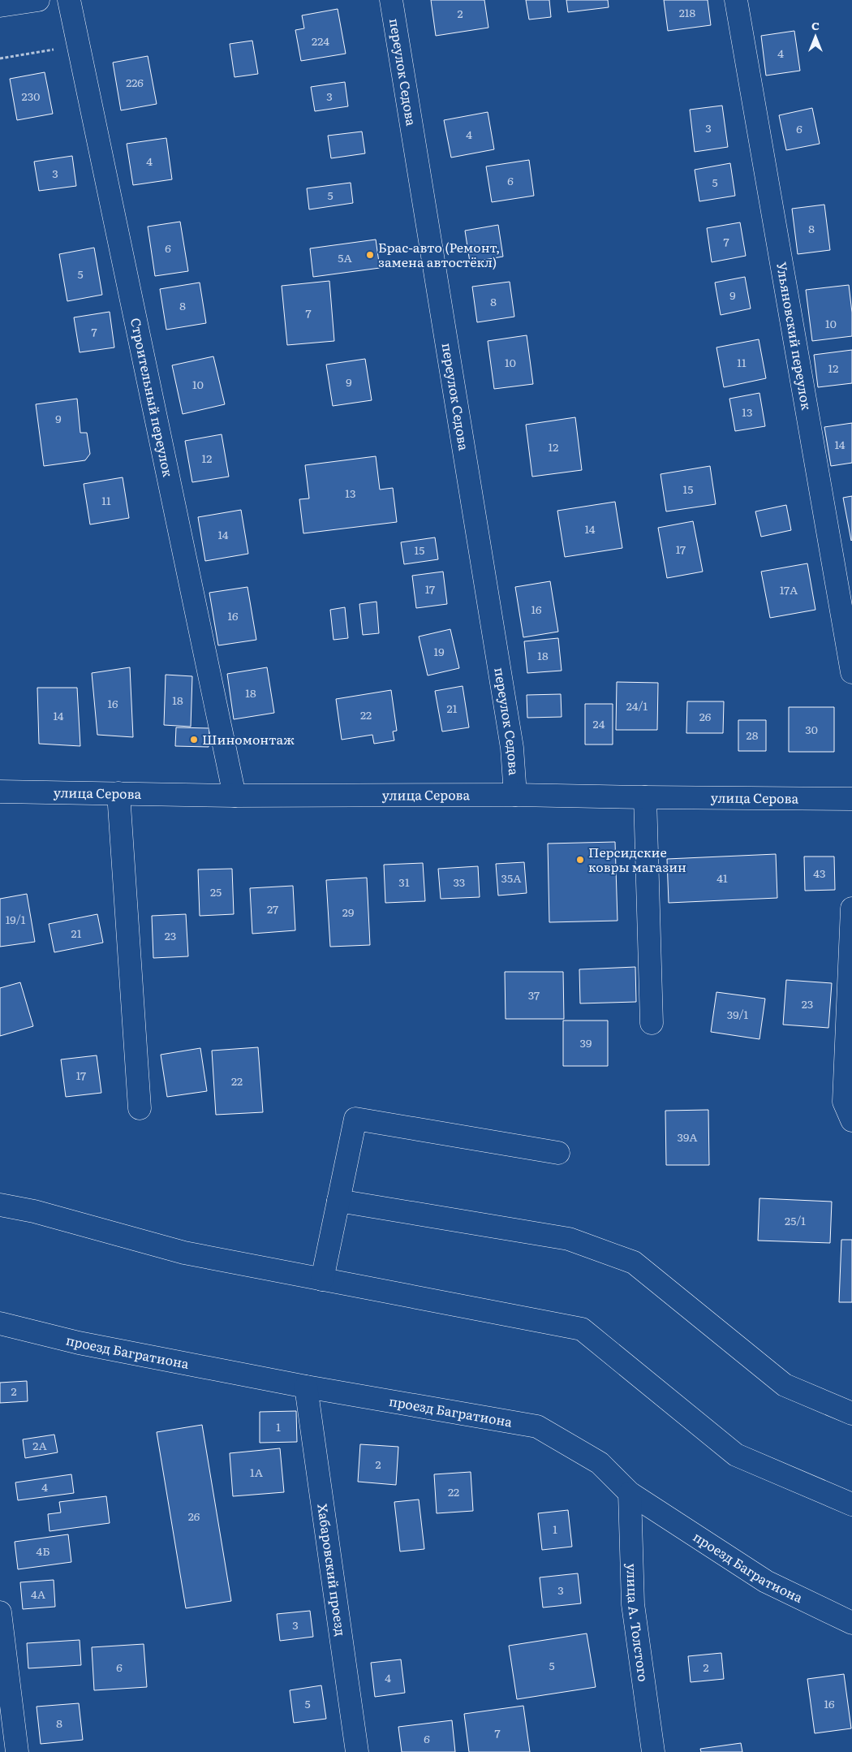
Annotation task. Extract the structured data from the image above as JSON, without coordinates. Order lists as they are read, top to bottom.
{
  "streets": {
    "street": [
      "переулок Седова",
      "Ульяновский переулок",
      "Строительный переулок",
      "улица Серова",
      "проезд Багратиона",
      "Хабаровский проезд",
      "улица А. Толстого"
    ]
  },
  "crossings": [
    ["переулок Седова", "улица Серова"],
    ["Строительный переулок", "улица Серова"],
    ["проезд Багратиона", "Хабаровский проезд"],
    ["проезд Багратиона", "улица А. Толстого"]
  ],
  "places": ["Брас-авто (Ремонт, замена автостёкл)", "Шиномонтаж", "Персидские ковры магазин"],
  "house_numbers": [
    "218",
    "2",
    "224",
    "4",
    "226",
    "230",
    "3",
    "3",
    "6",
    "4",
    "4",
    "3",
    "6",
    "5",
    "5",
    "8",
    "7",
    "6",
    "5А",
    "5",
    "9",
    "8",
    "8",
    "7",
    "10",
    "7",
    "10",
    "11",
    "12",
    "9",
    "10",
    "13",
    "9",
    "14",
    "12",
    "12",
    "15",
    "13",
    "11",
    "14",
    "14",
    "17",
    "15",
    "17",
    "17А",
    "16",
    "16",
    "19",
    "18",
    "18",
    "18",
    "16",
    "24/1",
    "21",
    "22",
    "14",
    "26",
    "24",
    "30",
    "28",
    "43",
    "35А",
    "41",
    "31",
    "33",
    "25",
    "27",
    "29",
    "19/1",
    "21",
    "23",
    "37",
    "23",
    "39/1",
    "39",
    "17",
    "22",
    "39А",
    "25/1",
    "2",
    "1",
    "2А",
    "2",
    "1А",
    "4",
    "22",
    "26",
    "1",
    "4Б",
    "3",
    "4А",
    "3",
    "5",
    "6",
    "2",
    "4",
    "5",
    "16",
    "8",
    "7",
    "6"
  ],
  "north": "top"
}
